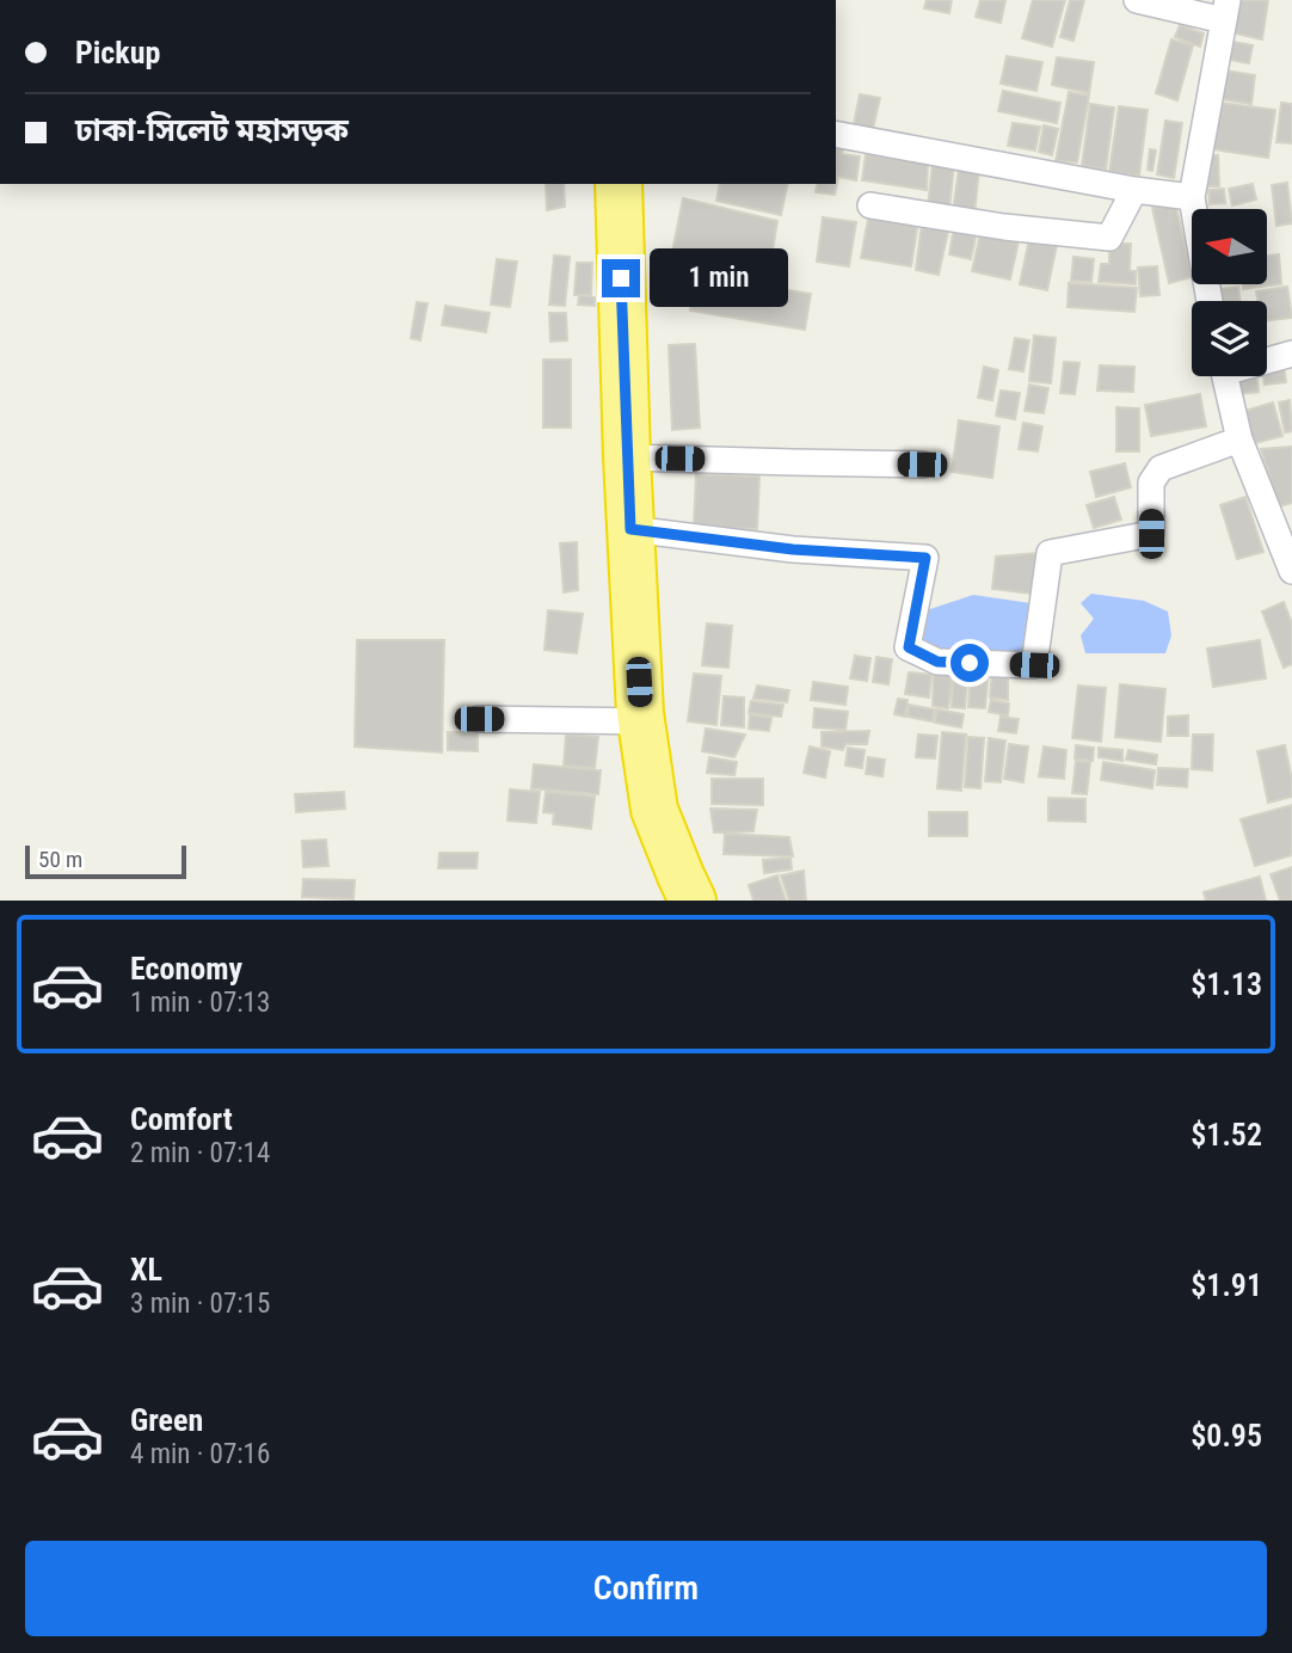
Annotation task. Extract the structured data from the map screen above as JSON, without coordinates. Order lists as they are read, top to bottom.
{
  "scale_bar": "50 m",
  "north": "left",
  "page": {
    "banner": ["Pickup", "ঢাকা-সিলেট মহাসড়ক"],
    "bubble": "1 min",
    "scale": "50 m",
    "list": [
      {
        "name": "Economy",
        "note": "1 min · 07:13",
        "value": "$1.13"
      },
      {
        "name": "Comfort",
        "note": "2 min · 07:14",
        "value": "$1.52"
      },
      {
        "name": "XL",
        "note": "3 min · 07:15",
        "value": "$1.91"
      },
      {
        "name": "Green",
        "note": "4 min · 07:16",
        "value": "$0.95"
      }
    ],
    "buttons": "Confirm"
  }
}
